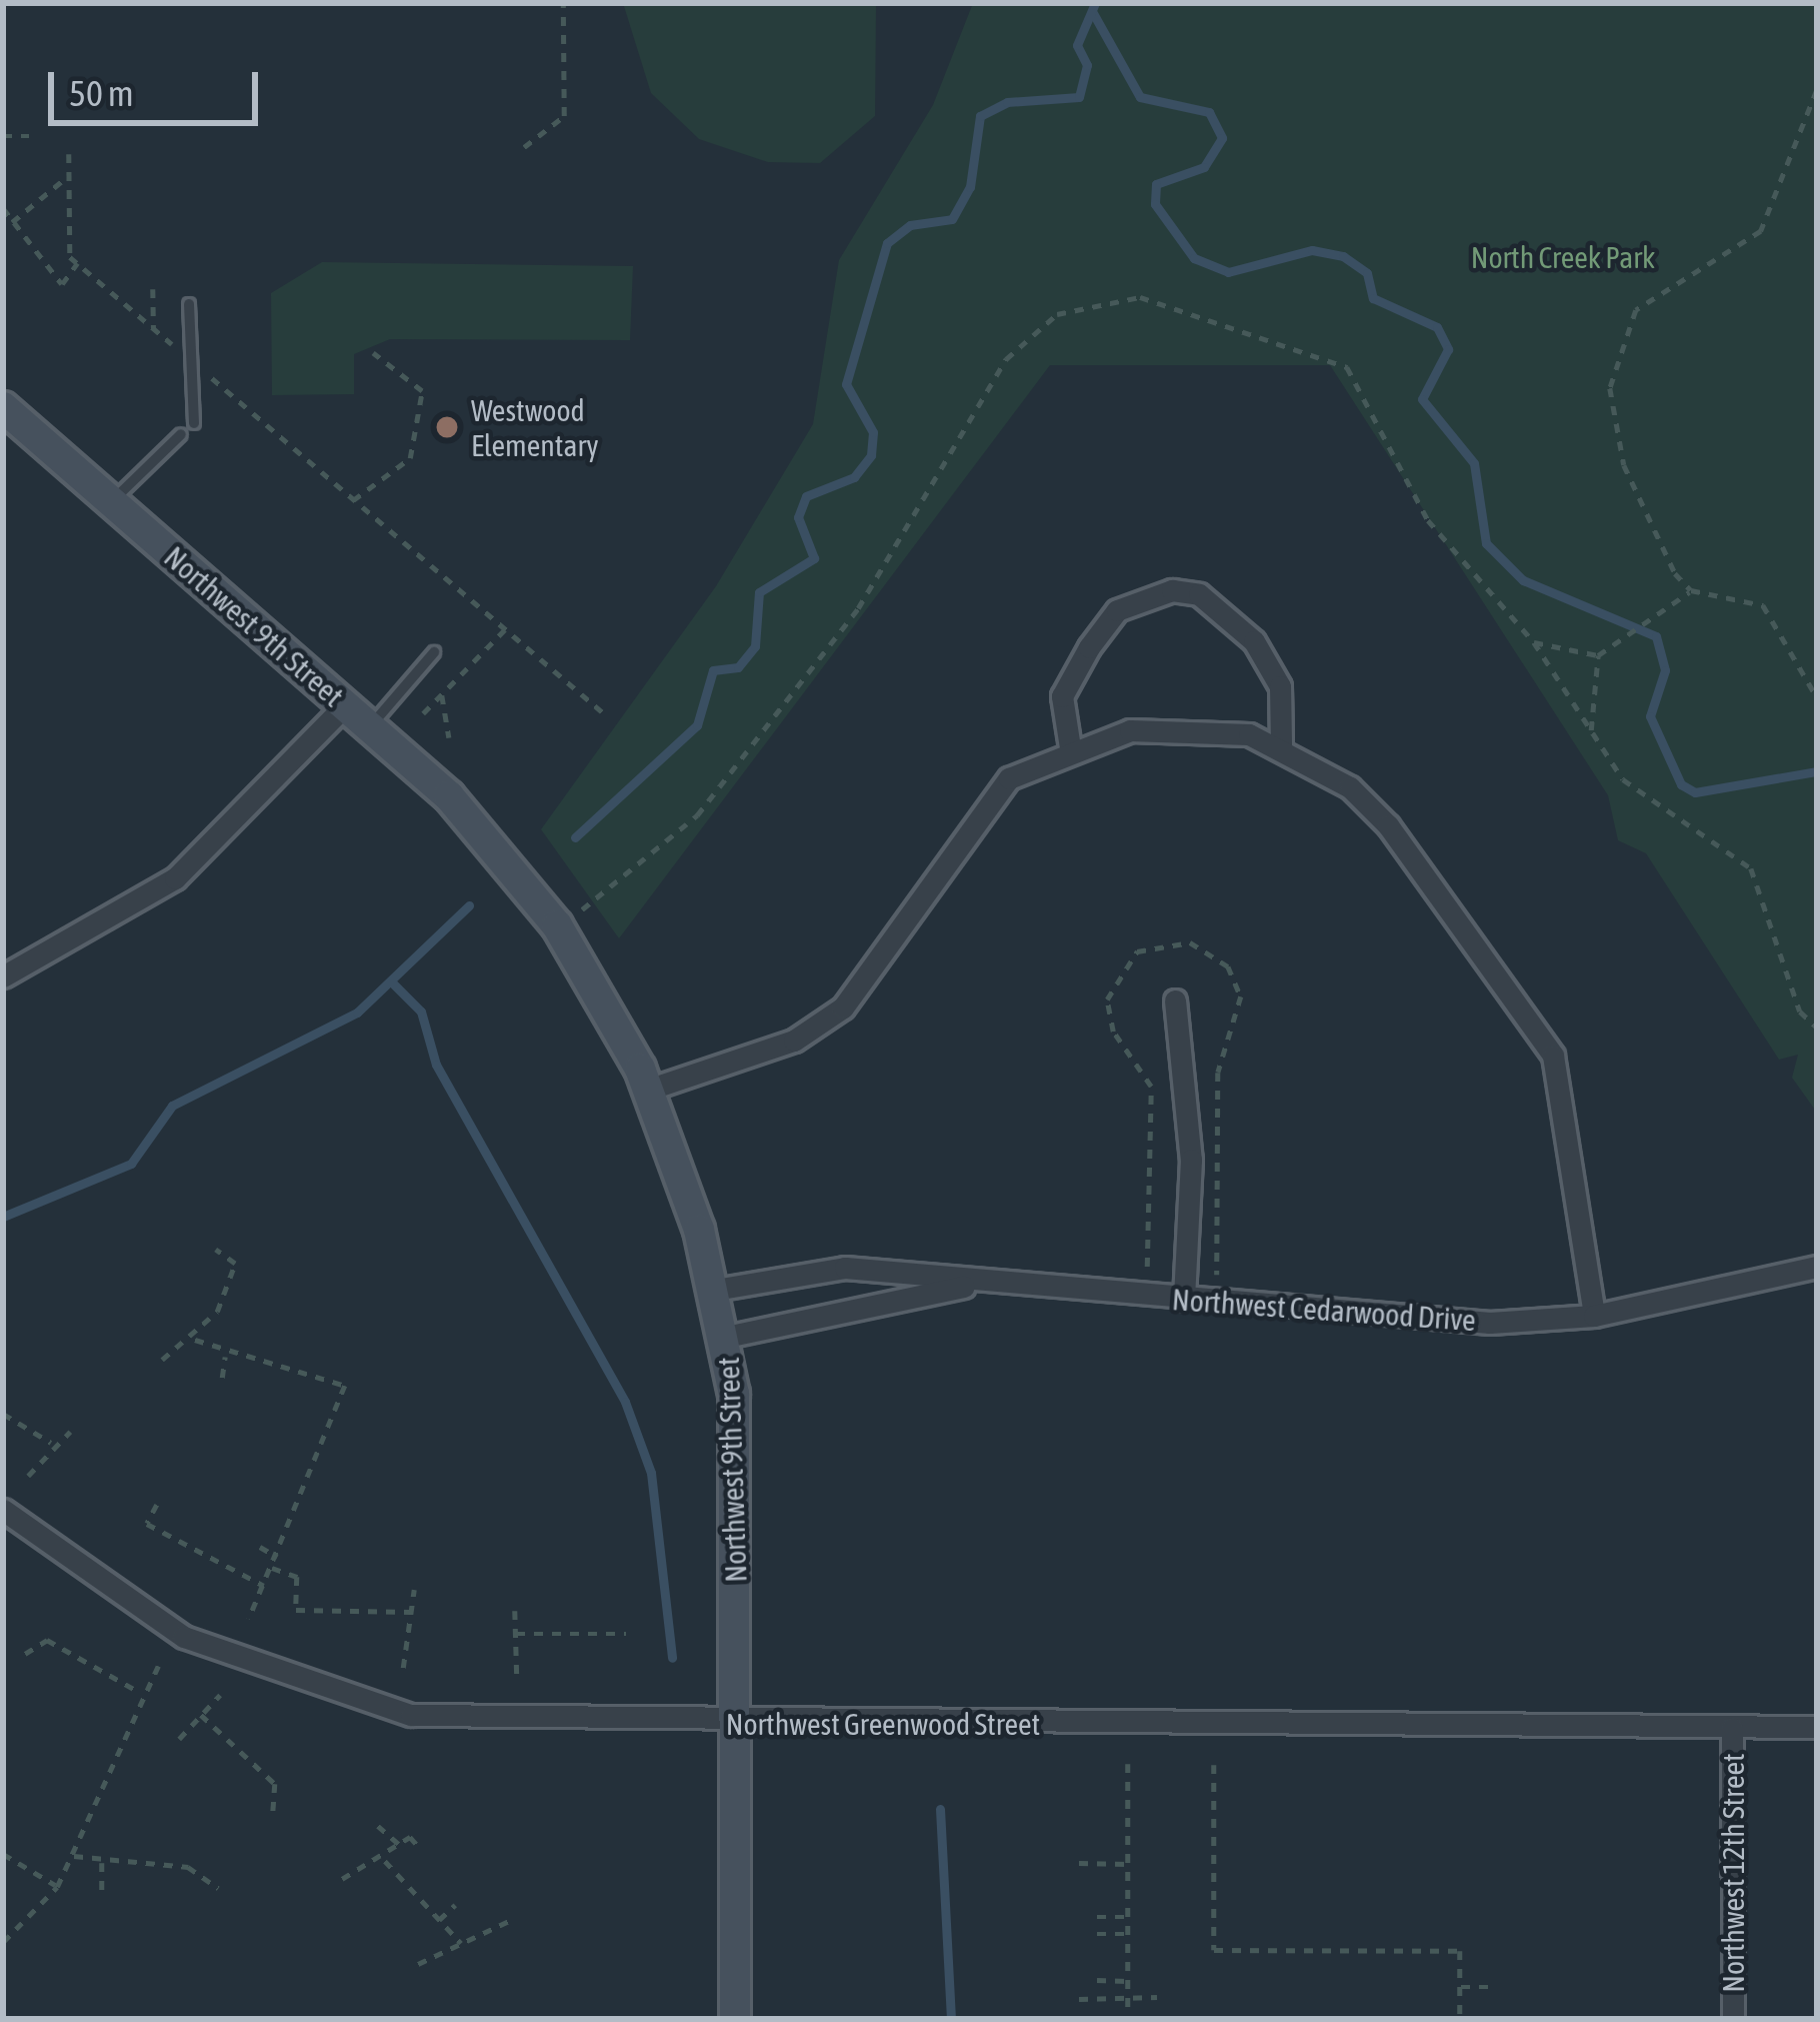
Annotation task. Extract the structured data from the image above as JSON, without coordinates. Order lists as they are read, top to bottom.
{
  "streets": {
    "street": [
      "Northwest 9th Street",
      "Northwest Cedarwood Drive",
      "Northwest Greenwood Street",
      "Northwest 12th Street"
    ]
  },
  "crossings": [
    ["Northwest 9th Street", "Northwest Cedarwood Drive"],
    ["Northwest 9th Street", "Northwest Greenwood Street"],
    ["Northwest Greenwood Street", "Northwest 12th Street"]
  ],
  "parks": ["North Creek Park"],
  "places": ["Westwood Elementary"],
  "scale_bar": "50 m"
}
